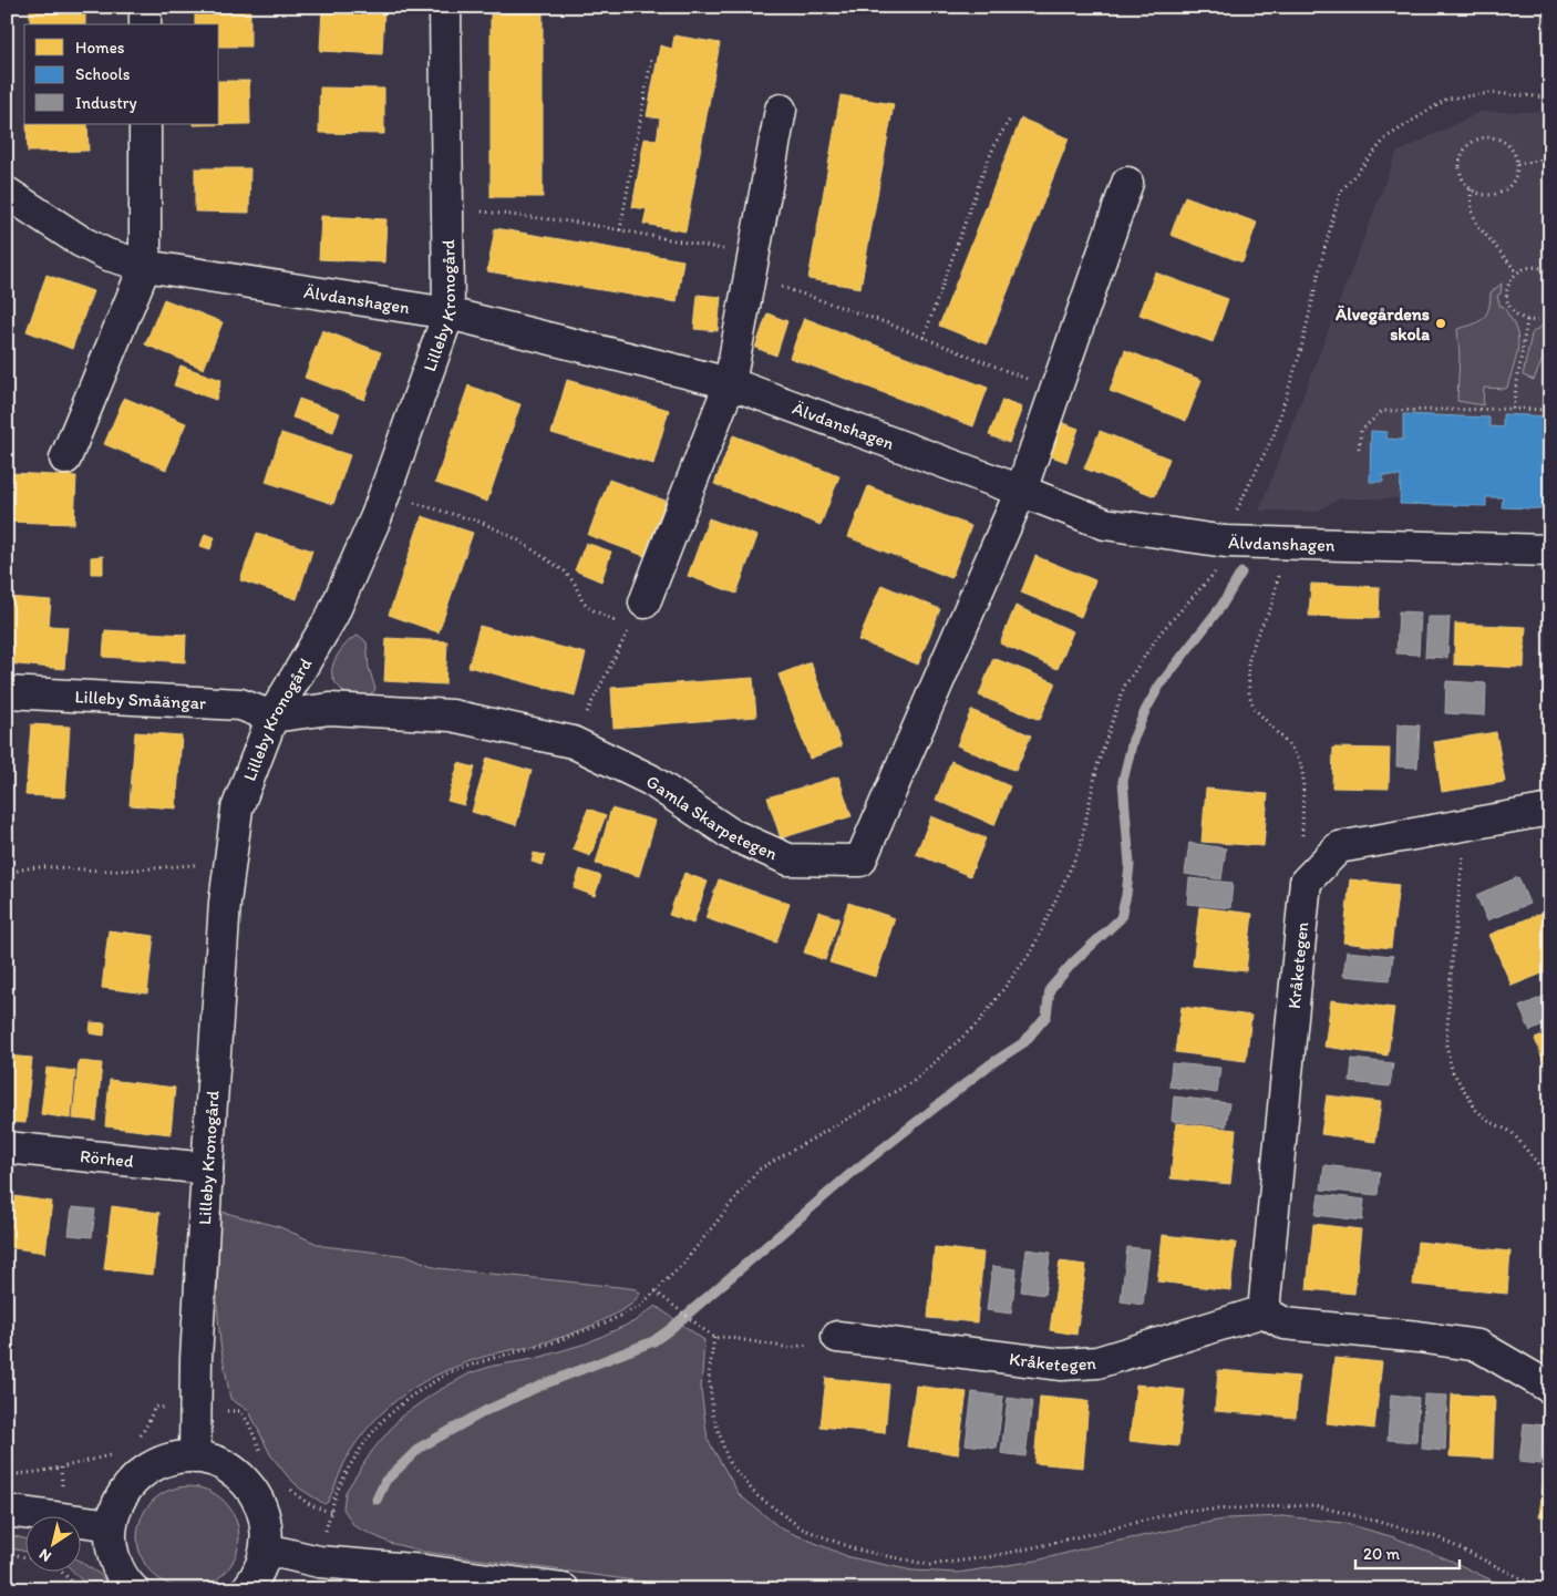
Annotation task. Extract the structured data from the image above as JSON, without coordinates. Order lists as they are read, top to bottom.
{
  "streets": {
    "street": [
      "Älvdanshagen",
      "Lilleby Kronogård",
      "Lilleby Småängar",
      "Gamla Skarpetegen",
      "Kråketegen",
      "Rörhed"
    ]
  },
  "crossings": [
    ["Älvdanshagen", "Lilleby Kronogård"],
    ["Älvdanshagen", "Gamla Skarpetegen"],
    ["Lilleby Kronogård", "Lilleby Småängar"],
    ["Lilleby Kronogård", "Gamla Skarpetegen"],
    ["Lilleby Kronogård", "Rörhed"],
    ["Lilleby Småängar", "Gamla Skarpetegen"]
  ],
  "places": ["Älvegårdens skola"],
  "legend": ["Homes", "Schools", "Industry"],
  "scale_bar": "20 m",
  "north": "bottom left"
}
